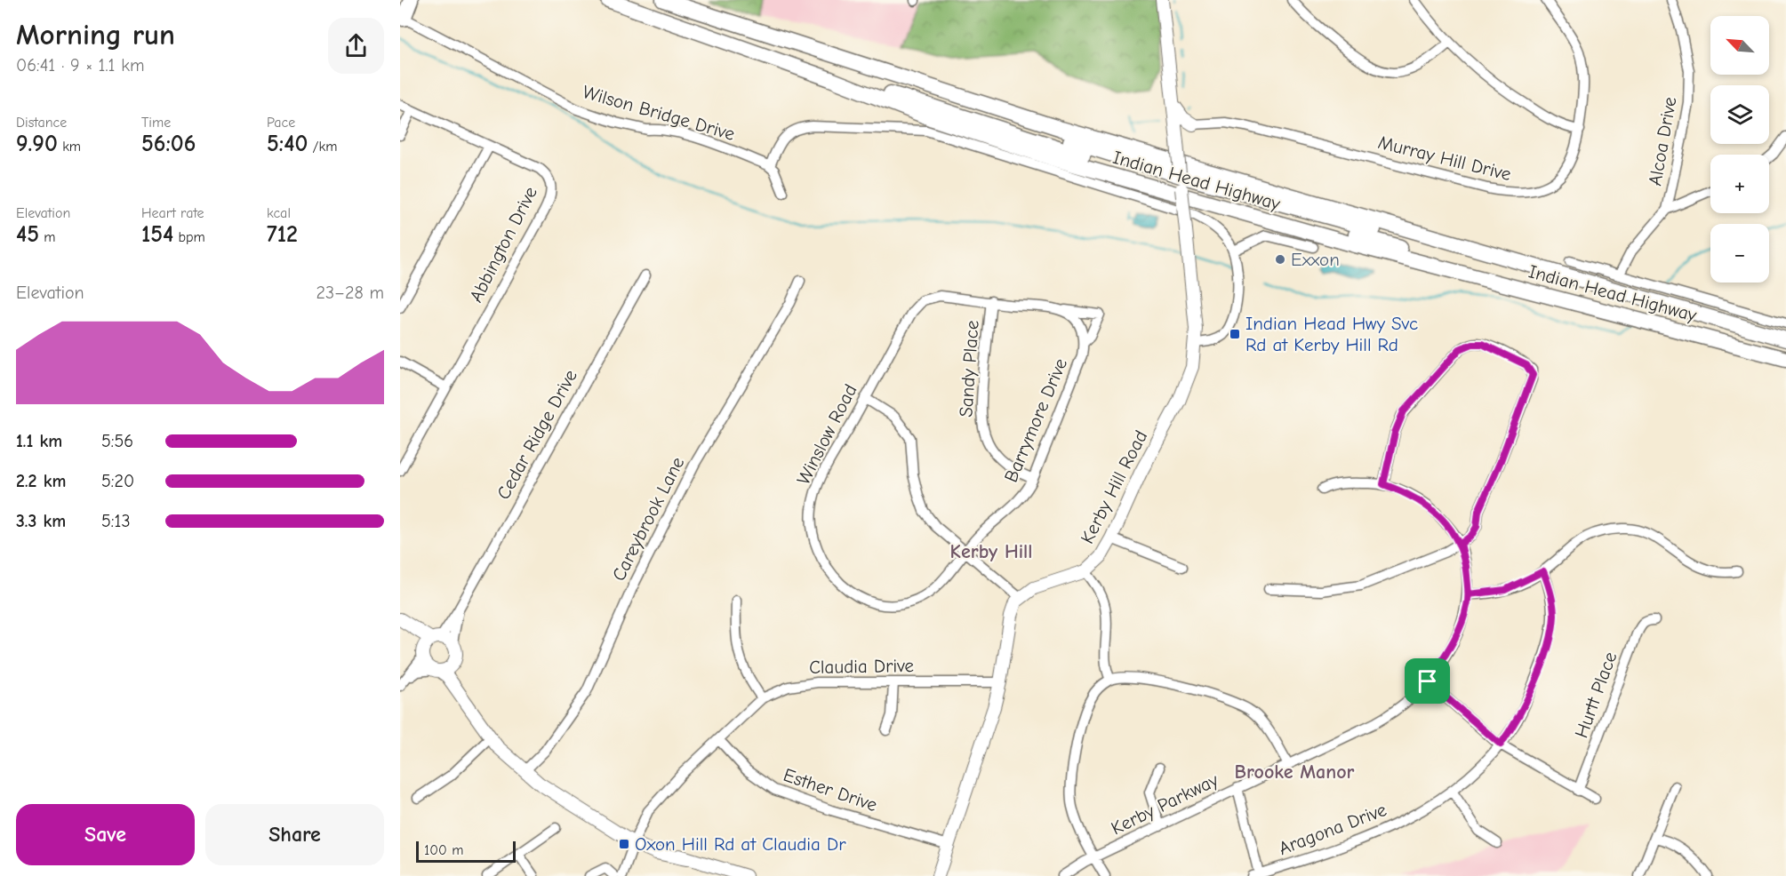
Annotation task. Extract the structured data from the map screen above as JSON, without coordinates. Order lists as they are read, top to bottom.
{
  "streets": {
    "highway": ["Indian Head Highway"],
    "main road": ["Kerby Hill Road"],
    "street": [
      "Wilson Bridge Drive",
      "Alcoa Drive",
      "Murray Hill Drive",
      "Abbington Drive",
      "Sandy Place",
      "Barrymore Drive",
      "Cedar Ridge Drive",
      "Winslow Road",
      "Careybrook Lane",
      "Claudia Drive",
      "Hurtt Place",
      "Esther Drive",
      "Kerby Parkway",
      "Aragona Drive"
    ]
  },
  "crossings": [
    ["Sandy Place", "Barrymore Drive"],
    ["Sandy Place", "Winslow Road"],
    ["Barrymore Drive", "Winslow Road"],
    ["Claudia Drive", "Esther Drive"]
  ],
  "districts": ["Kerby Hill", "Brooke Manor"],
  "places": {
    "other": ["Exxon"],
    "transit": ["Indian Head Hwy Svc Rd at Kerby Hill Rd", "Oxon Hill Rd at Claudia Dr"]
  },
  "scale_bar": "100 m",
  "north": "top left",
  "page": {
    "heading": ["Morning run", "06:41 · 9 × 1.1 km"],
    "map_buttons": ["+", "−"],
    "stats": [
      ["Distance", "9.90 km"],
      ["Time", "56:06"],
      ["Pace", "5:40 /km"],
      ["Elevation", "45 m"],
      ["Heart rate", "154 bpm"],
      ["kcal", "712"]
    ],
    "chart": ["Elevation", "23–28 m"],
    "list": [
      {
        "name": "1.1 km",
        "note": "5:56"
      },
      {
        "name": "2.2 km",
        "note": "5:20"
      },
      {
        "name": "3.3 km",
        "note": "5:13"
      }
    ],
    "buttons": ["Save", "Share"],
    "scale": "100 m"
  }
}
